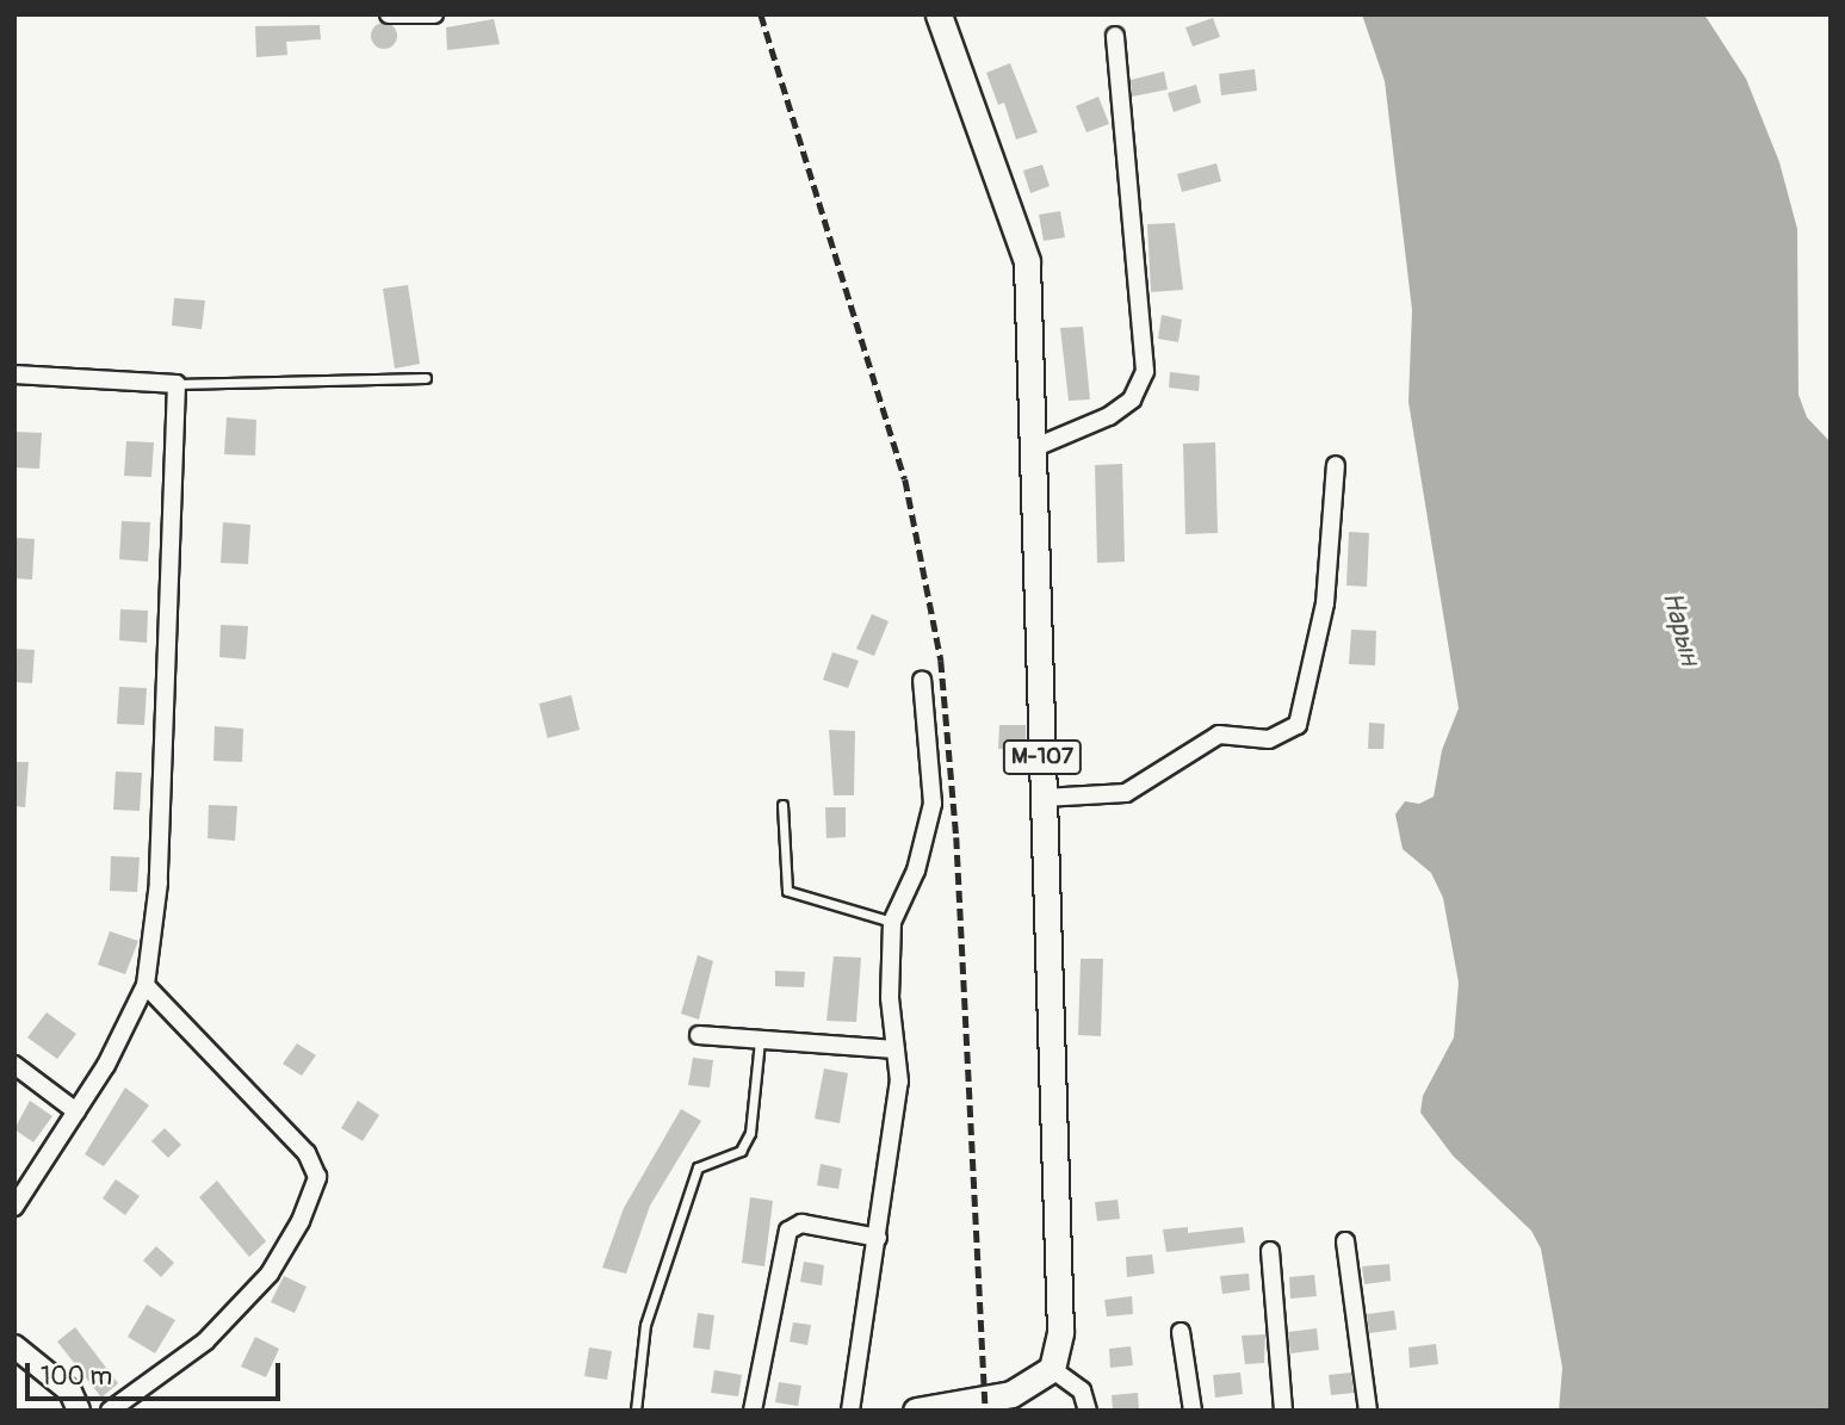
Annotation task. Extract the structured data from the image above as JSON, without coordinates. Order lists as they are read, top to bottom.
{
  "streets": {
    "main road": ["М-107"]
  },
  "water": ["Нарын"],
  "scale_bar": "100 m"
}
